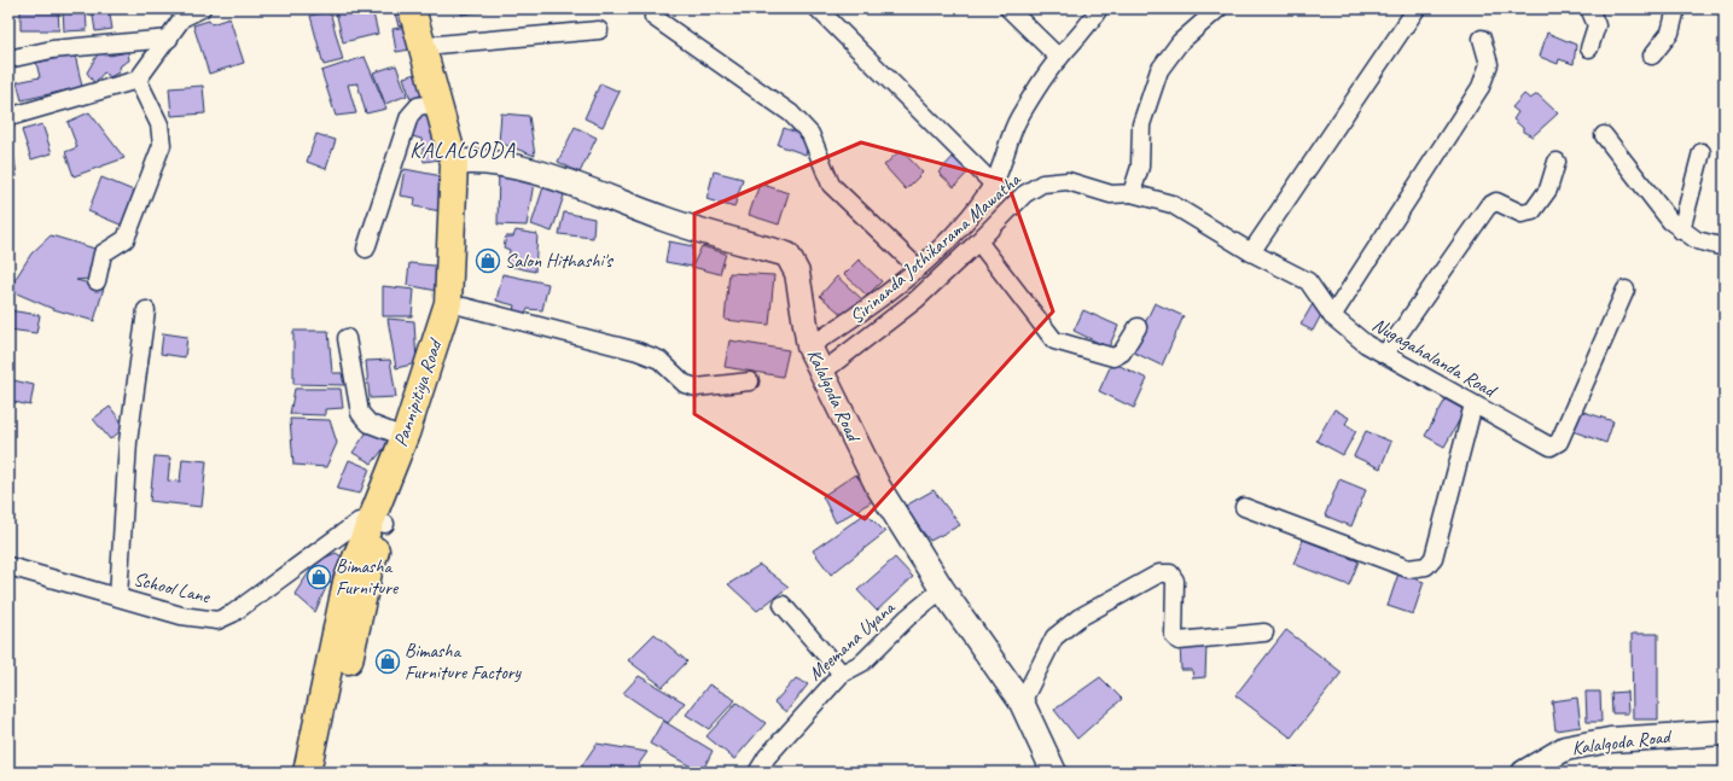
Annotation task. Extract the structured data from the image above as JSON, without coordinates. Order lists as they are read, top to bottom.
{
  "streets": {
    "main road": ["Pannipitiya Road"],
    "street": [
      "Sirinanda Jothikarama Mawatha",
      "Nugagahalanda Road",
      "Kalalgoda Road",
      "School Lane",
      "Meemana Uyana"
    ]
  },
  "crossings": [
    ["Sirinanda Jothikarama Mawatha", "Nugagahalanda Road"],
    ["Sirinanda Jothikarama Mawatha", "Kalalgoda Road"],
    ["Pannipitiya Road", "Kalalgoda Road"],
    ["Pannipitiya Road", "School Lane"],
    ["Kalalgoda Road", "Meemana Uyana"]
  ],
  "districts": ["KALALGODA"],
  "places": {
    "shop": ["Salon Hithashi's", "Bimasha Furniture", "Bimasha Furniture Factory"]
  }
}
